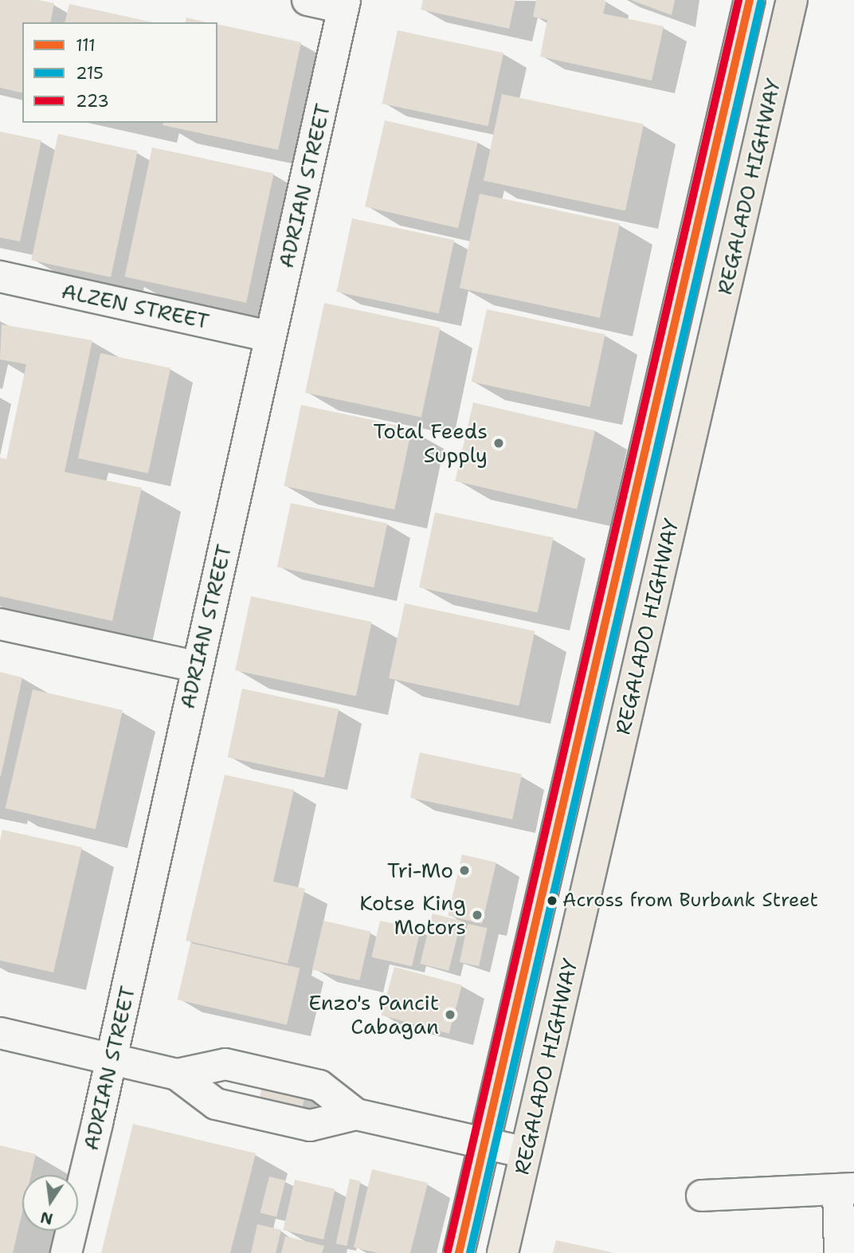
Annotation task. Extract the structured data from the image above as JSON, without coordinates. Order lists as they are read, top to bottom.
{
  "streets": {
    "main road": ["REGALADO HIGHWAY"],
    "street": ["ADRIAN STREET", "ALZEN STREET"]
  },
  "crossings": [
    ["ADRIAN STREET", "ALZEN STREET"]
  ],
  "places": [
    "Total Feeds Supply",
    "Tri-Mo",
    "Across from Burbank Street",
    "Kotse King Motors",
    "Enzo's Pancit Cabagan"
  ],
  "lines": ["transit line 111", "transit line 223", "transit line 215"],
  "legend": ["111", "215", "223"],
  "north": "bottom"
}
